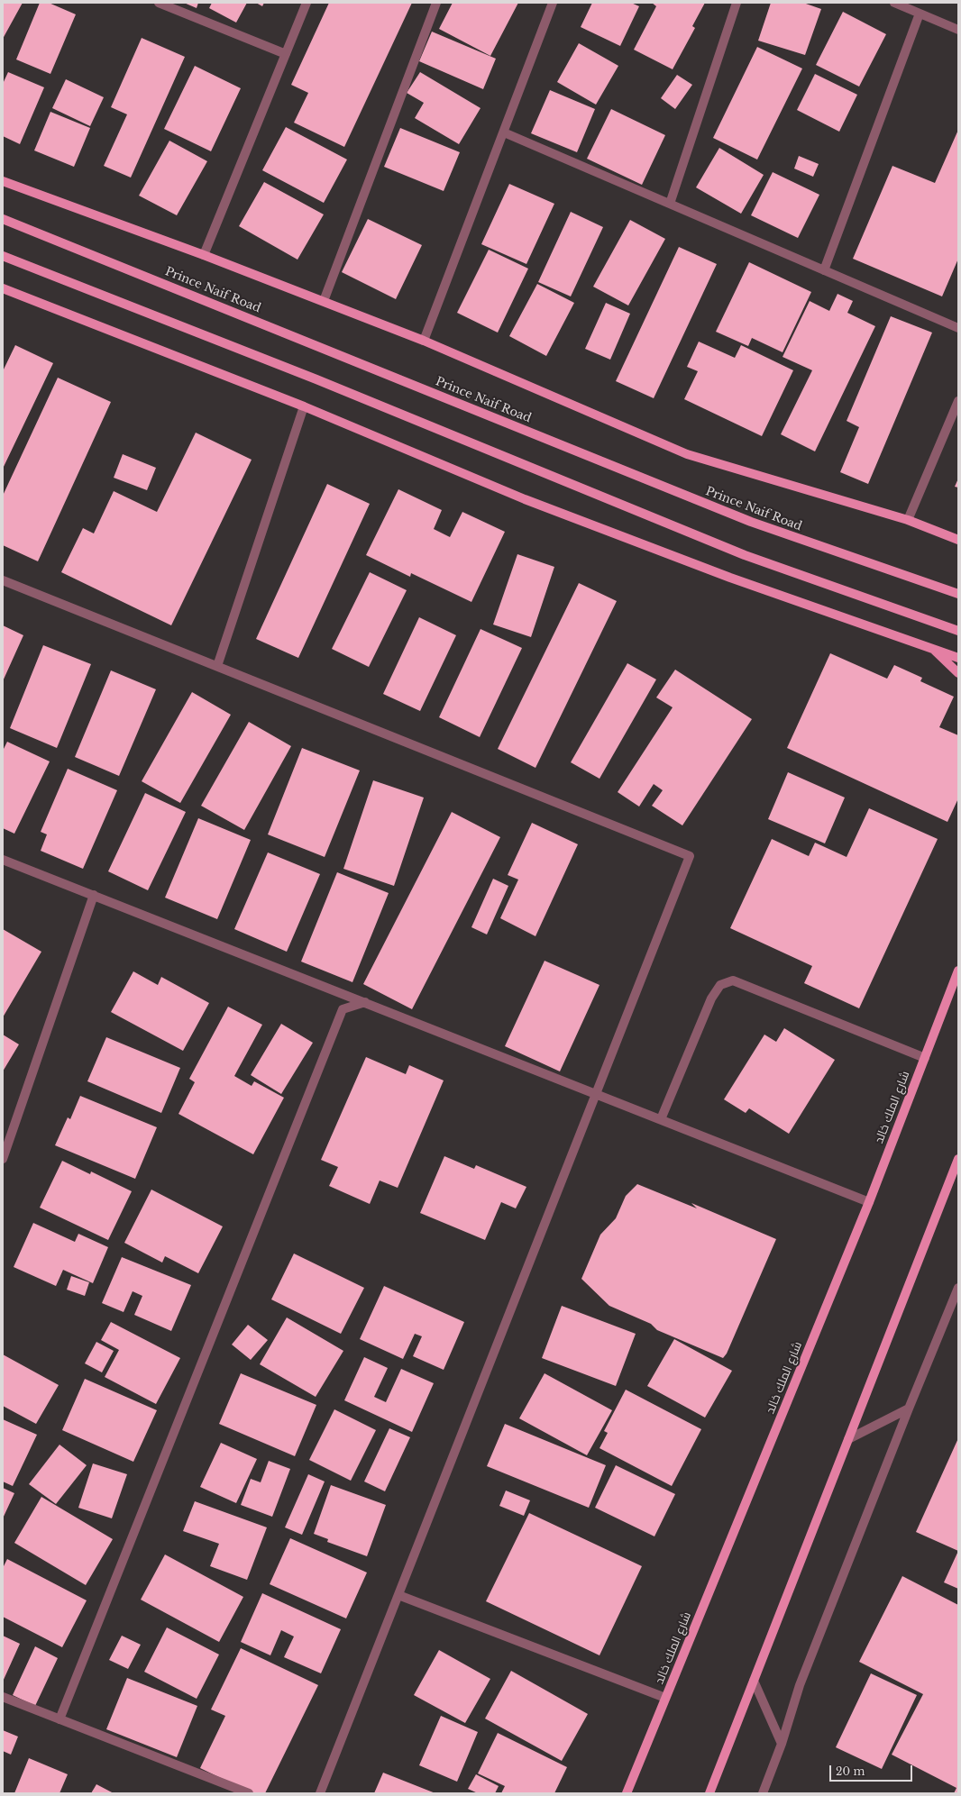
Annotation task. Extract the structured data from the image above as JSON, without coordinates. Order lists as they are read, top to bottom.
{
  "streets": {
    "main road": ["Prince Naif Road", "شارع الملك خالد"]
  },
  "scale_bar": "20 m"
}
